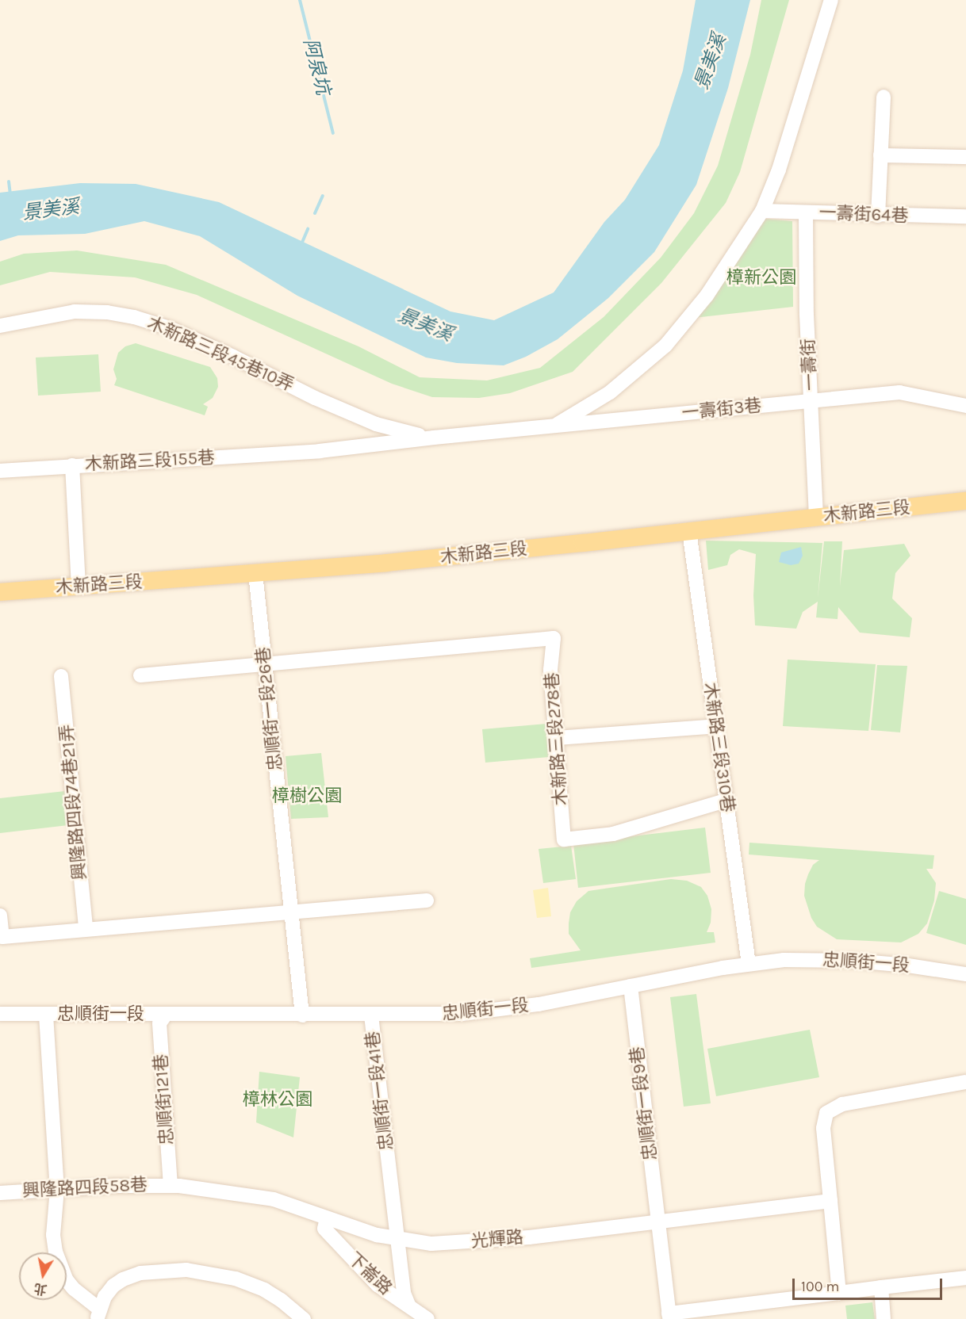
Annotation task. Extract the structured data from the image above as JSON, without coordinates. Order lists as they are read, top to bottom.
{
  "streets": {
    "main road": ["木新路三段"],
    "street": [
      "一壽街64巷",
      "木新路三段45巷10弄",
      "一壽街",
      "一壽街3巷",
      "木新路三段155巷",
      "忠順街一段26巷",
      "木新路三段278巷",
      "木新路三段310巷",
      "興隆路四段74巷21弄",
      "忠順街一段",
      "忠順街一段41巷",
      "忠順街121巷",
      "忠順街一段9巷",
      "興隆路四段58巷",
      "光輝路",
      "下崙路"
    ]
  },
  "crossings": [
    ["一壽街64巷", "一壽街"],
    ["木新路三段45巷10弄", "一壽街3巷"],
    ["木新路三段45巷10弄", "木新路三段155巷"],
    ["一壽街", "一壽街3巷"],
    ["一壽街", "木新路三段"],
    ["一壽街3巷", "木新路三段155巷"],
    ["木新路三段155巷", "木新路三段"],
    ["木新路三段", "忠順街一段26巷"],
    ["木新路三段", "木新路三段310巷"],
    ["忠順街一段26巷", "木新路三段278巷"],
    ["忠順街一段26巷", "忠順街一段"],
    ["木新路三段278巷", "木新路三段310巷"],
    ["木新路三段310巷", "忠順街一段"],
    ["忠順街一段", "忠順街一段41巷"],
    ["忠順街一段", "忠順街121巷"],
    ["忠順街一段", "忠順街一段9巷"],
    ["忠順街一段41巷", "光輝路"],
    ["忠順街一段41巷", "下崙路"],
    ["忠順街121巷", "興隆路四段58巷"],
    ["忠順街121巷", "光輝路"],
    ["忠順街一段9巷", "光輝路"],
    ["興隆路四段58巷", "光輝路"],
    ["光輝路", "下崙路"]
  ],
  "water": ["景美溪", "阿泉坑"],
  "parks": ["樟新公園", "樟樹公園", "樟林公園"],
  "scale_bar": "100 m",
  "north": "bottom"
}
